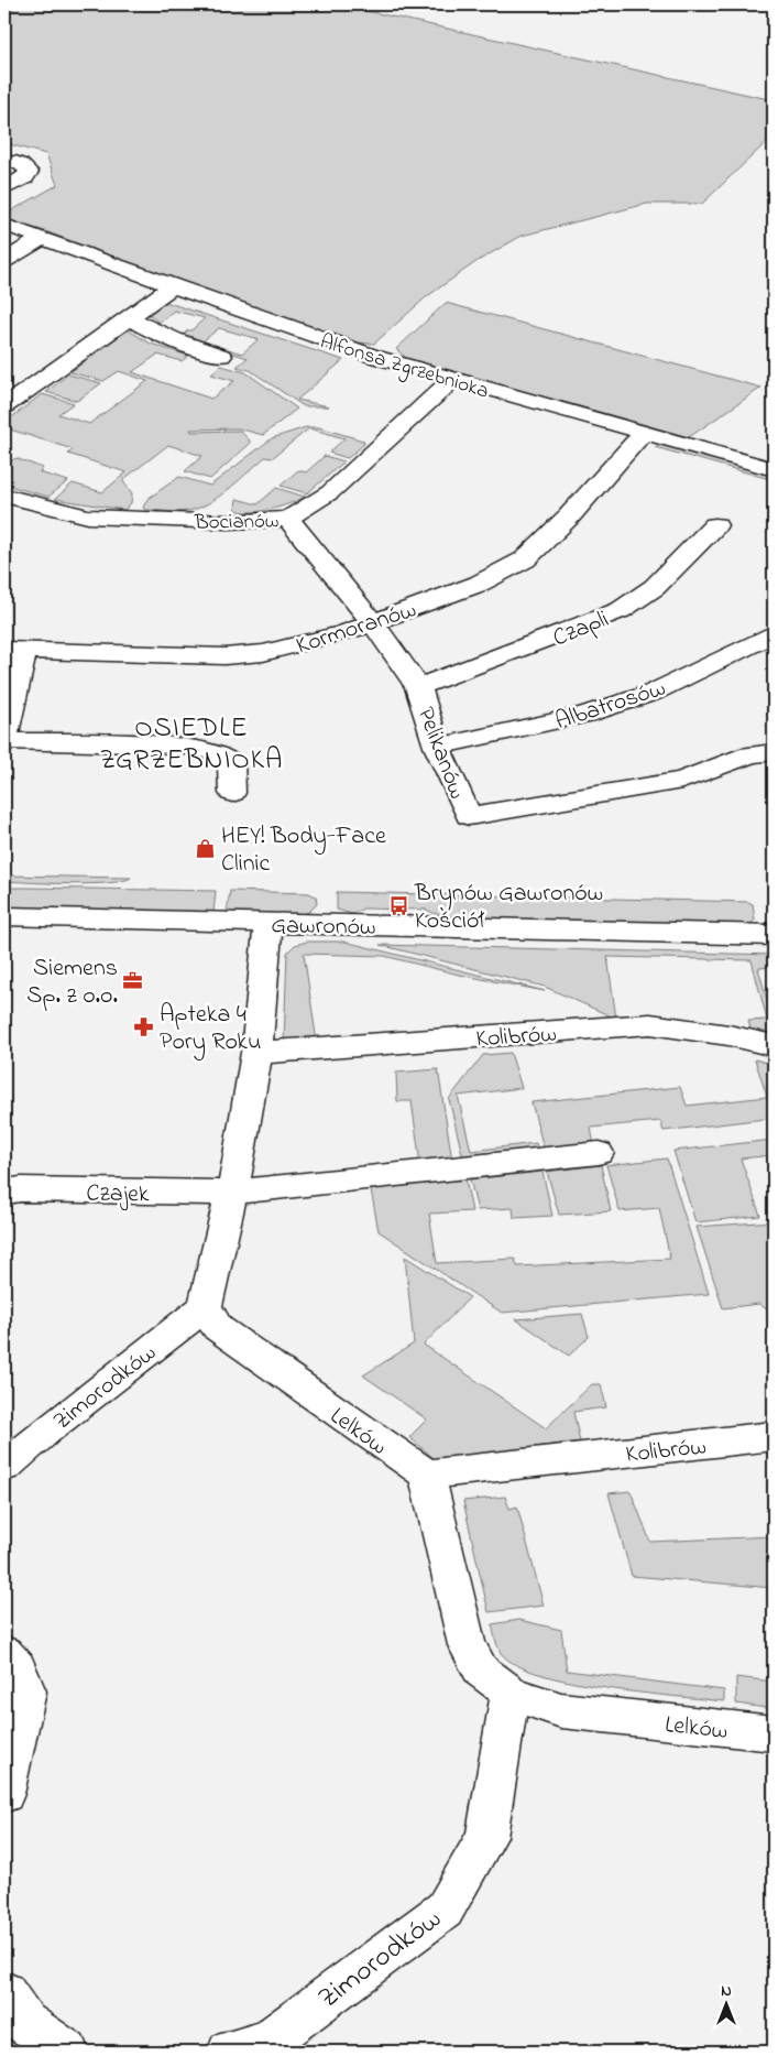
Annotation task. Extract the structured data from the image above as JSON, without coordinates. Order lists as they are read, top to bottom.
{
  "streets": {
    "street": [
      "Alfonsa Zgrzebnioka",
      "Bocianów",
      "Kormoranów",
      "Czapli",
      "Albatrosów",
      "Pelikanów",
      "Gawronów",
      "Kolibrów",
      "Czajek",
      "Zimorodków",
      "Lelków"
    ]
  },
  "crossings": [
    ["Alfonsa Zgrzebnioka", "Bocianów"],
    ["Alfonsa Zgrzebnioka", "Kormoranów"],
    ["Bocianów", "Pelikanów"],
    ["Kormoranów", "Pelikanów"],
    ["Czapli", "Pelikanów"],
    ["Albatrosów", "Pelikanów"],
    ["Kolibrów", "Lelków"],
    ["Zimorodków", "Lelków"]
  ],
  "districts": ["OSIEDLE ZGRZEBNIOKA"],
  "places": {
    "shop": ["HEY! Body-Face Clinic"],
    "bus stop": ["Brynów Gawronów Kościół"],
    "office": ["Siemens Sp. z o.o."],
    "pharmacy": ["Apteka 4 Pory Roku"]
  },
  "north": "top"
}
